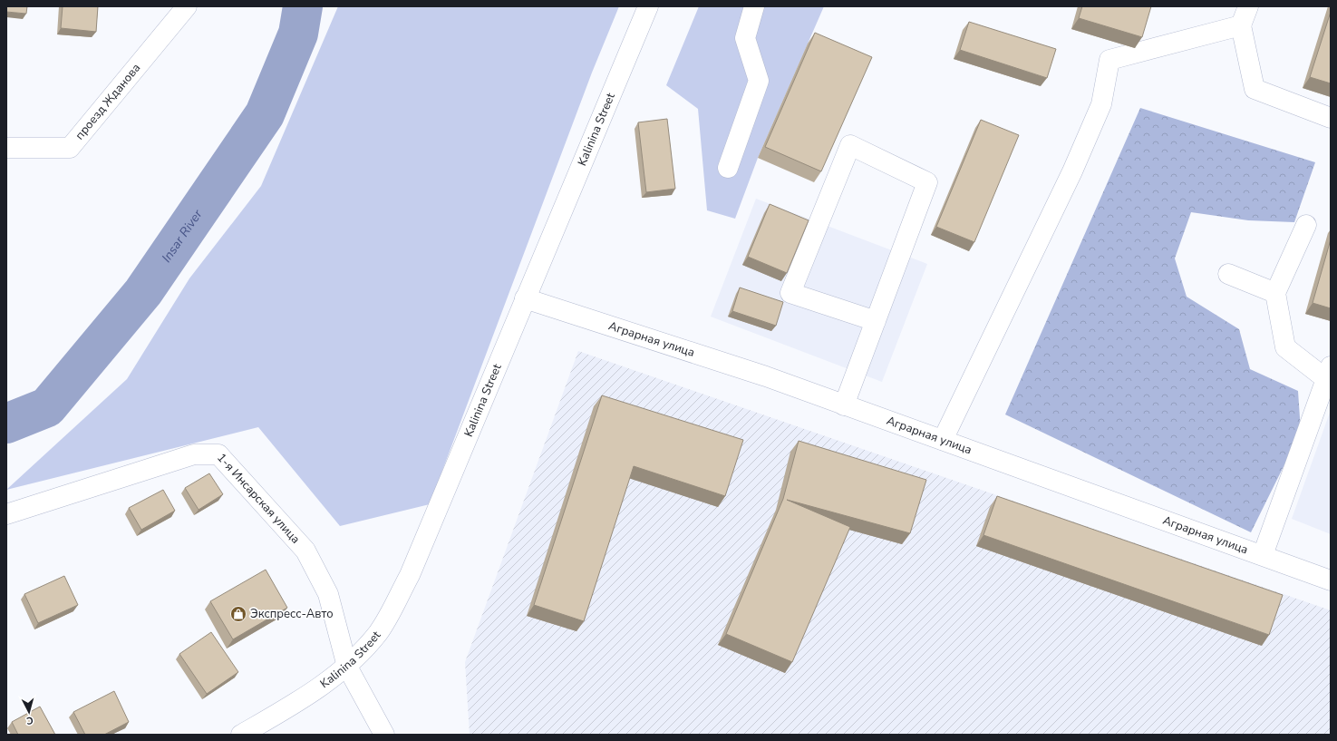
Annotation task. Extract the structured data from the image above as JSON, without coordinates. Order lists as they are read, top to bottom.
{
  "streets": {
    "street": [
      "проезд Жданова",
      "Kalinina Street",
      "Аграрная улица",
      "1-я Инсарская улица"
    ]
  },
  "crossings": [
    ["Kalinina Street", "Аграрная улица"],
    ["Kalinina Street", "1-я Инсарская улица"]
  ],
  "water": ["Insar River"],
  "places": {
    "shop": ["Экспресс-Авто"]
  },
  "north": "bottom"
}
